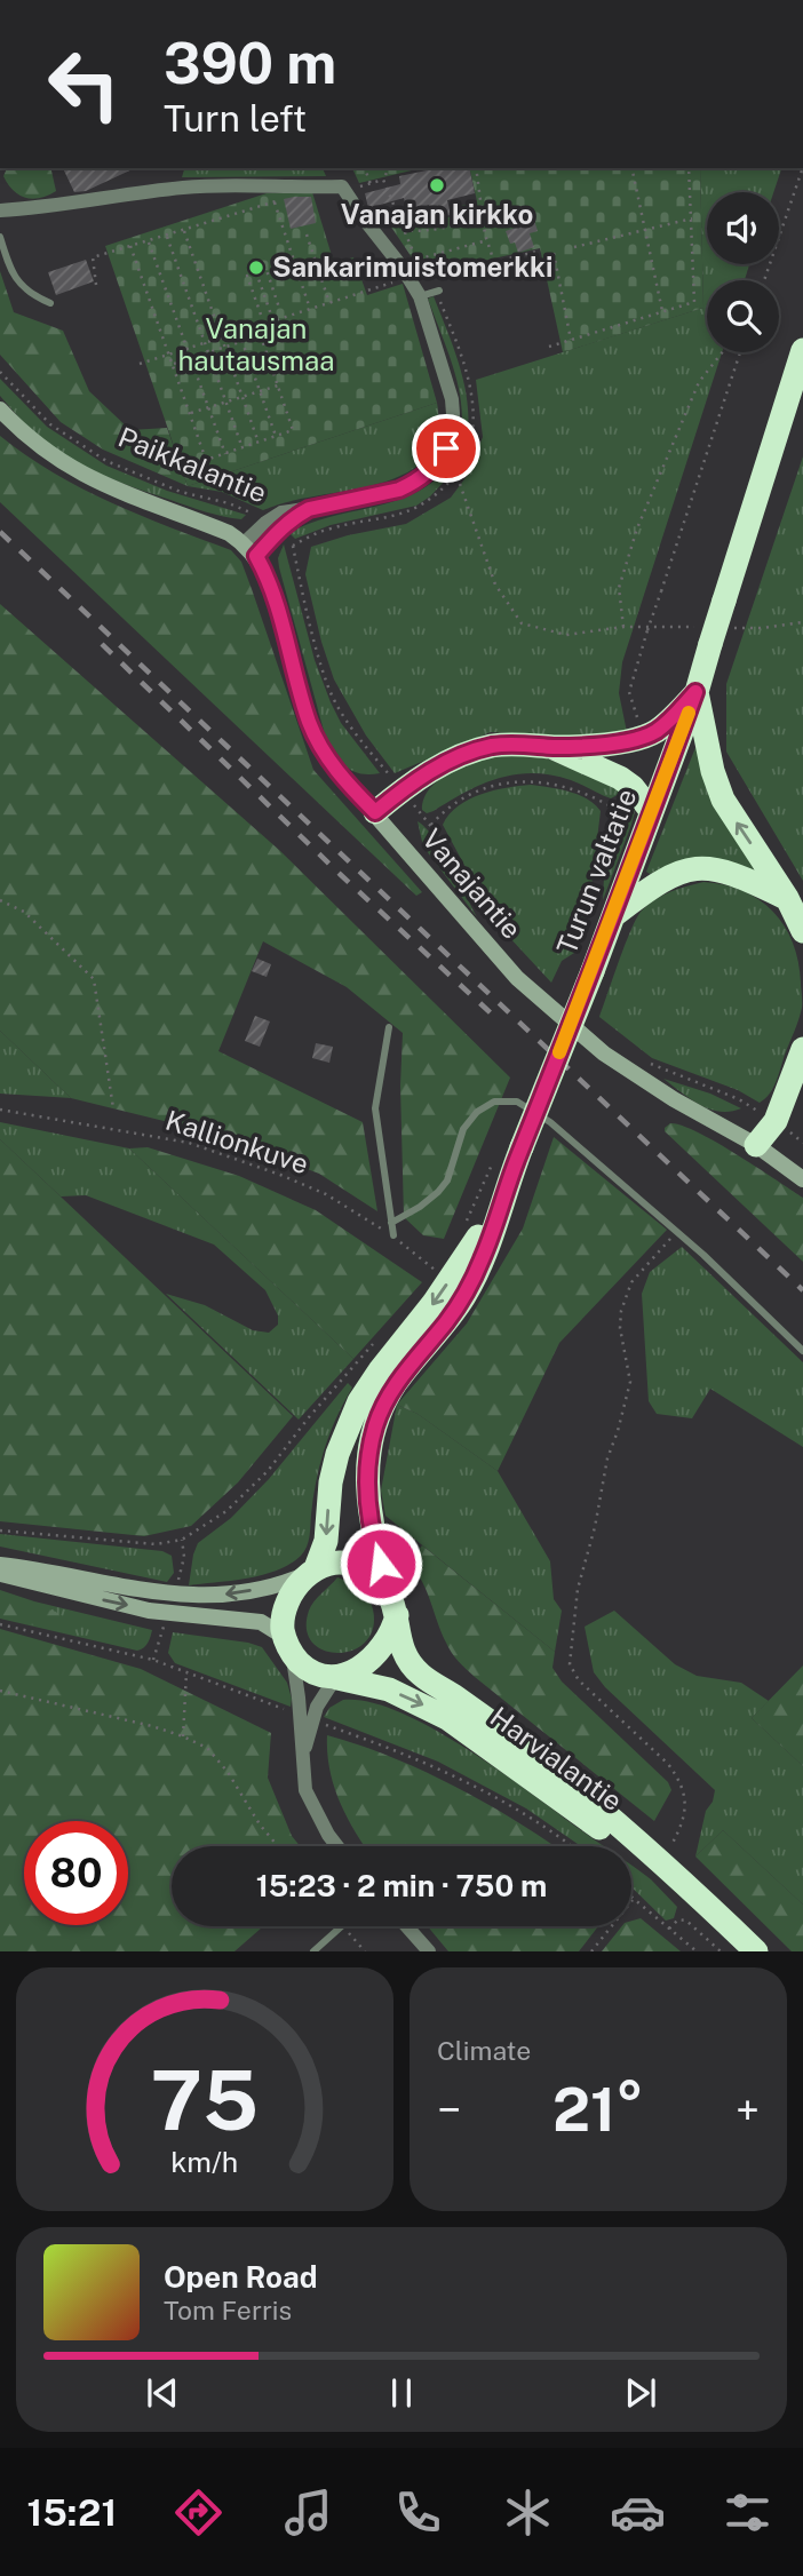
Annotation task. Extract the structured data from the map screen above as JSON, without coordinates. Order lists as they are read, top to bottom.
{
  "streets": {
    "highway": ["Turun valtatie", "Harvialantie"],
    "street": ["Paikkalantie", "Vanajantie"],
    "path": ["Kallionkuve"]
  },
  "crossings": [
    ["Paikkalantie", "Vanajantie"],
    ["Turun valtatie", "Vanajantie"],
    ["Turun valtatie", "Harvialantie"]
  ],
  "parks": ["Vanajan hautausmaa"],
  "places": ["Vanajan kirkko", "Sankarimuistomerkki"],
  "page": {
    "turn": ["390 m", "Turn left"],
    "limit": "80",
    "trip": "15:23 · 2 min · 750 m",
    "tile": "Climate",
    "heat": ["−", "21°", "+"],
    "song": ["Open Road", "Tom Ferris"],
    "tabs": "15:21",
    "gauge": ["75", "km/h"]
  }
}
